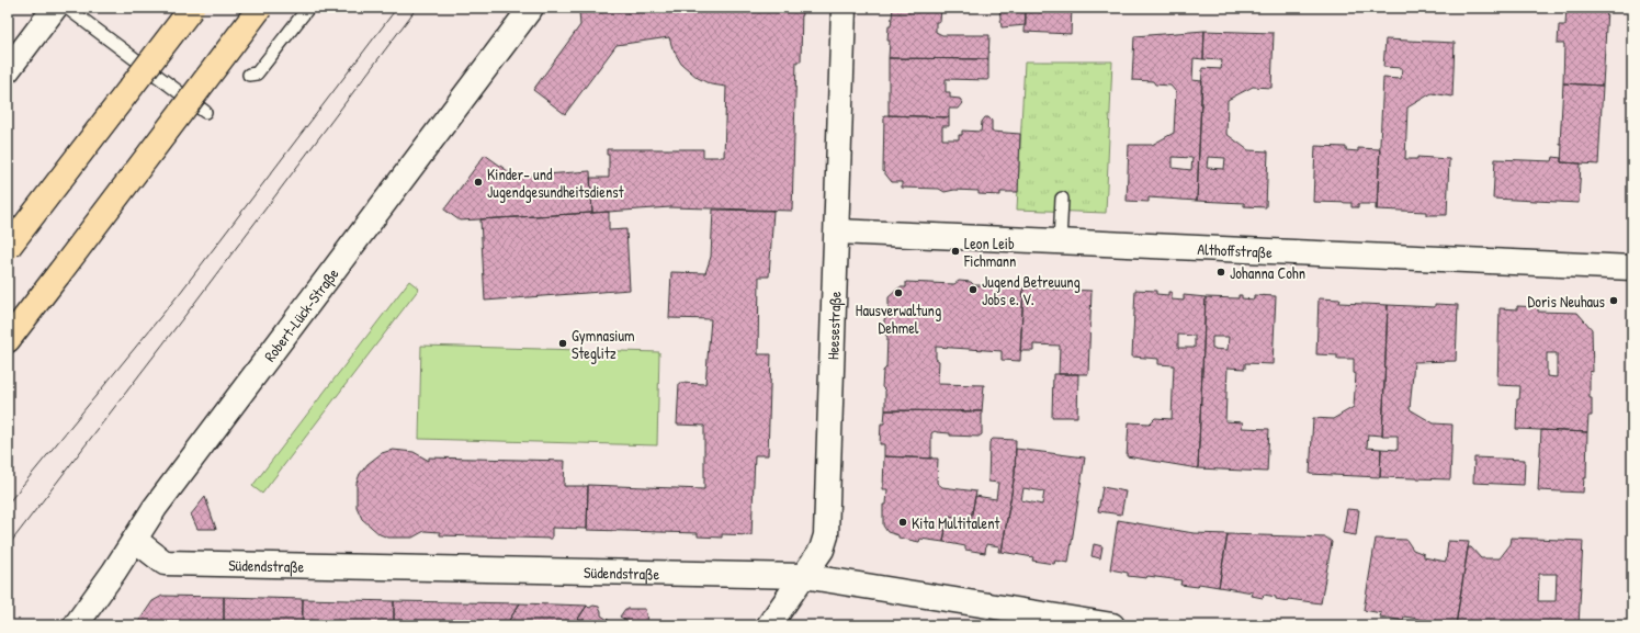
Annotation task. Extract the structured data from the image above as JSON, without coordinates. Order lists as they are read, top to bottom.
{
  "streets": {
    "street": [
      "Althoffstraße",
      "Robert-Lück-Straße",
      "Heesestraße",
      "Südendstraße"
    ]
  },
  "crossings": [
    ["Althoffstraße", "Heesestraße"],
    ["Robert-Lück-Straße", "Südendstraße"],
    ["Heesestraße", "Südendstraße"]
  ],
  "places": [
    "Kinder- und Jugendgesundheitsdienst",
    "Leon Leib Fichmann",
    "Johanna Cohn",
    "Jugend Betreuung Jobs e. V.",
    "Hausverwaltung Dehmel",
    "Doris Neuhaus",
    "Gymnasium Steglitz",
    "Kita Multitalent"
  ]
}
